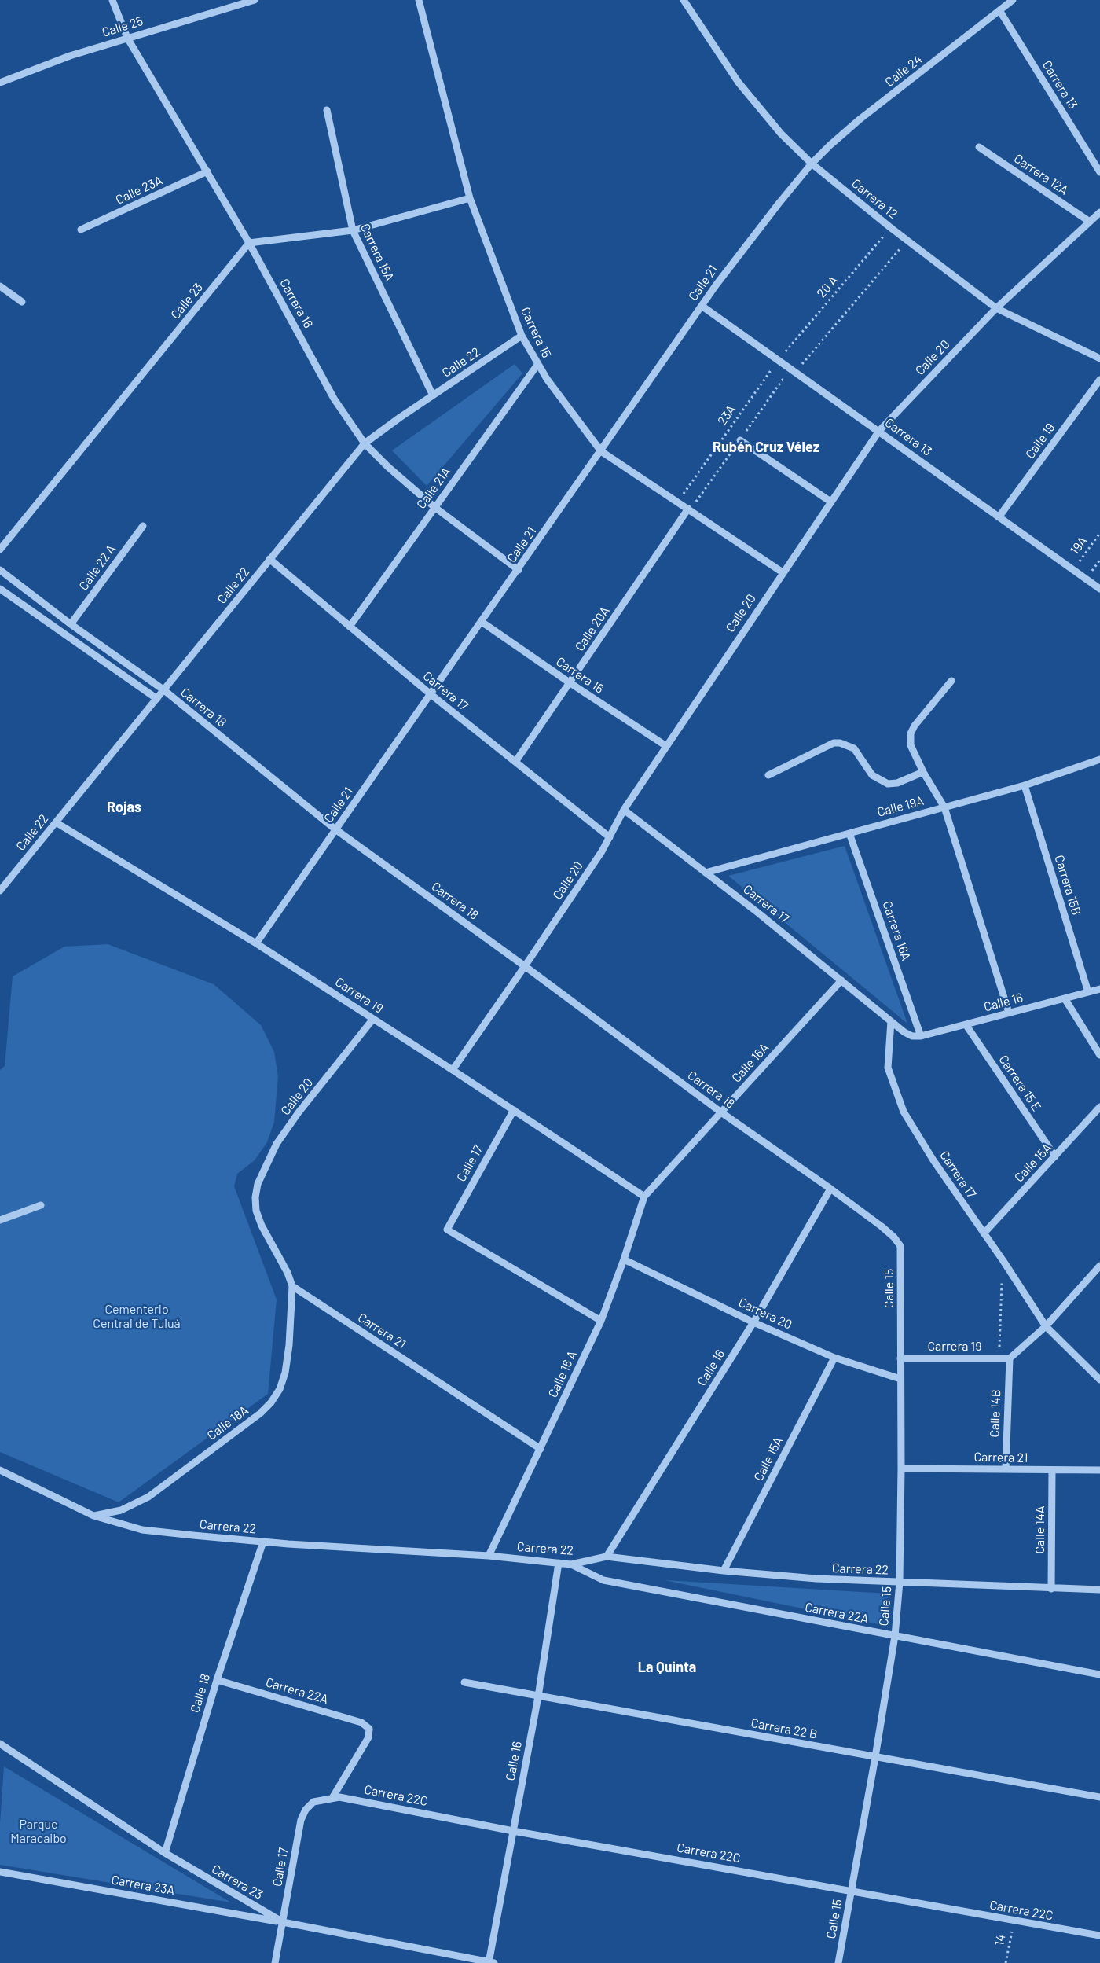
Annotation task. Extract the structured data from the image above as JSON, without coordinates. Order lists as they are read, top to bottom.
{
  "streets": {
    "street": [
      "Calle 25",
      "Calle 24",
      "Carrera 13",
      "Carrera 12A",
      "Calle 23A",
      "Carrera 12",
      "Carrera 15A",
      "Calle 21",
      "Calle 23",
      "Carrera 16",
      "Carrera 15",
      "Calle 20",
      "Calle 22",
      "Calle 19",
      "Calle 21A",
      "Calle 22 A",
      "Calle 20A",
      "Carrera 17",
      "Carrera 18",
      "Calle 19A",
      "Carrera 15B",
      "Carrera 16A",
      "Carrera 19",
      "Calle 16",
      "Calle 16A",
      "Carrera 15 E",
      "Calle 15A",
      "Calle 17",
      "Calle 15",
      "Carrera 20",
      "Carrera 21",
      "Calle 16 A",
      "Calle 14B",
      "Calle 18A",
      "Carrera 22",
      "Calle 14A",
      "Carrera 22A",
      "Calle 18",
      "Carrera 22 B",
      "Carrera 22C",
      "Carrera 23",
      "Carrera 23A"
    ],
    "path": [
      "20 A",
      "23A",
      "19A",
      "14"
    ]
  },
  "crossings": [
    ["Calle 25", "Carrera 16"],
    ["Calle 24", "Carrera 13"],
    ["Calle 24", "Carrera 12"],
    ["Calle 24", "Calle 21"],
    ["Carrera 13", "Calle 21"],
    ["Carrera 13", "20 A"],
    ["Carrera 13", "Calle 20"],
    ["Carrera 13", "23A"],
    ["Carrera 13", "Calle 19"],
    ["Carrera 13", "19A"],
    ["Carrera 12A", "Calle 20"],
    ["Calle 23A", "Carrera 16"],
    ["Carrera 12", "Calle 21"],
    ["Carrera 12", "20 A"],
    ["Carrera 12", "Calle 20"],
    ["Carrera 15A", "Calle 22"],
    ["Calle 21", "Carrera 16"],
    ["Calle 21", "Carrera 15"],
    ["Calle 21", "Carrera 17"],
    ["Calle 21", "Carrera 18"],
    ["Calle 21", "Carrera 19"],
    ["20 A", "23A"],
    ["Calle 23", "Carrera 16"],
    ["Carrera 16", "Calle 20"],
    ["Carrera 16", "Calle 22"],
    ["Carrera 16", "Calle 21A"],
    ["Carrera 16", "Calle 20A"],
    ["Carrera 15", "Calle 20"],
    ["Carrera 15", "Calle 22"],
    ["Carrera 15", "23A"],
    ["Carrera 15", "Calle 21A"],
    ["Carrera 15", "Calle 20A"],
    ["Calle 20", "Carrera 17"],
    ["Calle 20", "Carrera 18"],
    ["Calle 20", "Carrera 19"],
    ["Calle 20", "Carrera 21"],
    ["Calle 20", "Calle 18A"],
    ["Calle 22", "Carrera 17"],
    ["Calle 22", "Carrera 18"],
    ["Calle 22", "Carrera 19"],
    ["Calle 21A", "Carrera 17"],
    ["Calle 22 A", "Carrera 18"],
    ["Calle 20A", "Carrera 17"],
    ["Carrera 17", "Calle 19A"],
    ["Carrera 17", "Calle 16"],
    ["Carrera 17", "Calle 16A"],
    ["Carrera 17", "Calle 15A"],
    ["Carrera 18", "Calle 16"],
    ["Carrera 18", "Calle 16A"],
    ["Carrera 18", "Calle 15"],
    ["Calle 19A", "Carrera 15B"],
    ["Calle 19A", "Carrera 16A"],
    ["Carrera 15B", "Calle 16"],
    ["Carrera 16A", "Calle 16"],
    ["Carrera 19", "Calle 16A"],
    ["Carrera 19", "Calle 17"],
    ["Carrera 19", "Calle 15"],
    ["Carrera 19", "Calle 16 A"],
    ["Carrera 19", "Calle 14B"],
    ["Calle 16", "Carrera 15 E"],
    ["Calle 16", "Carrera 20"],
    ["Calle 16", "Carrera 22"],
    ["Calle 16", "Carrera 22 B"],
    ["Calle 16", "Carrera 22C"],
    ["Calle 16", "Carrera 23"],
    ["Calle 16A", "Calle 16 A"],
    ["Carrera 15 E", "Calle 15A"],
    ["Calle 15A", "Carrera 20"],
    ["Calle 15A", "Carrera 22"],
    ["Calle 17", "Calle 16 A"],
    ["Calle 17", "Carrera 22C"],
    ["Calle 17", "Carrera 23"],
    ["Calle 17", "Carrera 23A"],
    ["Calle 15", "Carrera 20"],
    ["Calle 15", "Carrera 21"],
    ["Calle 15", "Carrera 22"],
    ["Calle 15", "Carrera 22A"],
    ["Calle 15", "Carrera 22 B"],
    ["Calle 15", "Carrera 22C"],
    ["Carrera 20", "Calle 16 A"],
    ["Carrera 21", "Calle 16 A"],
    ["Carrera 21", "Calle 14B"],
    ["Carrera 21", "Calle 18A"],
    ["Carrera 21", "Calle 14A"],
    ["Calle 16 A", "Carrera 22"],
    ["Calle 18A", "Carrera 22"],
    ["Carrera 22", "Calle 14A"],
    ["Carrera 22", "Carrera 22A"],
    ["Carrera 22", "Calle 18"],
    ["Carrera 22A", "Calle 18"],
    ["Carrera 22A", "Carrera 22C"],
    ["Calle 18", "Carrera 23"],
    ["Carrera 22C", "14"],
    ["Carrera 23", "Carrera 23A"]
  ],
  "districts": ["Rubén Cruz Vélez", "Rojas", "La Quinta"],
  "parks": ["Cementerio Central de Tuluá", "Parque Maracaibo"]
}
